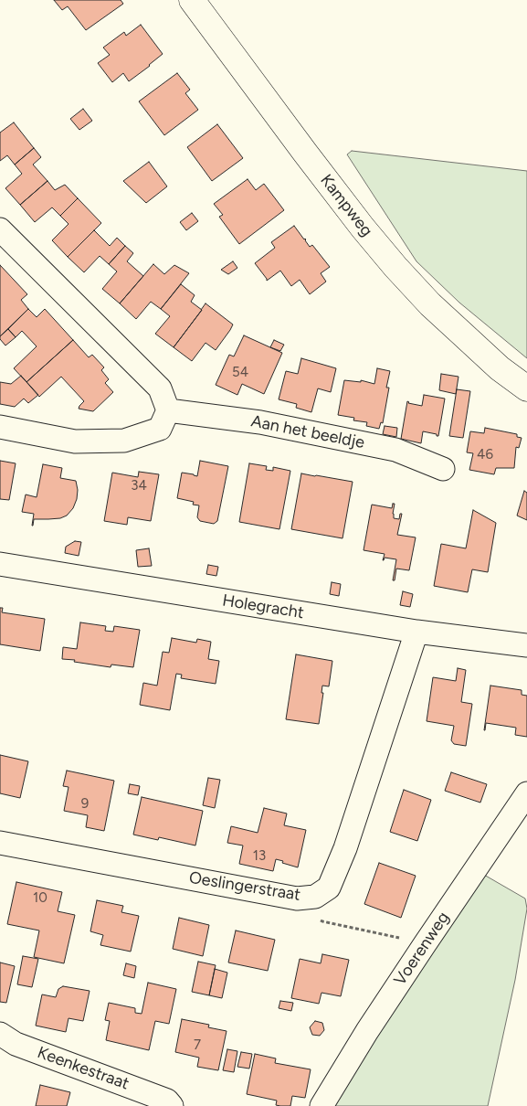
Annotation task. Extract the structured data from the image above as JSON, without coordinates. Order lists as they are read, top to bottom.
{
  "streets": {
    "main road": ["Kampweg"],
    "street": [
      "Aan het beeldje",
      "Holegracht",
      "Oeslingerstraat",
      "Voerenweg",
      "Keenkestraat"
    ]
  },
  "crossings": [
    ["Holegracht", "Oeslingerstraat"]
  ],
  "house_numbers": [
    "54",
    "46",
    "34",
    "9",
    "13",
    "10",
    "7"
  ]
}
